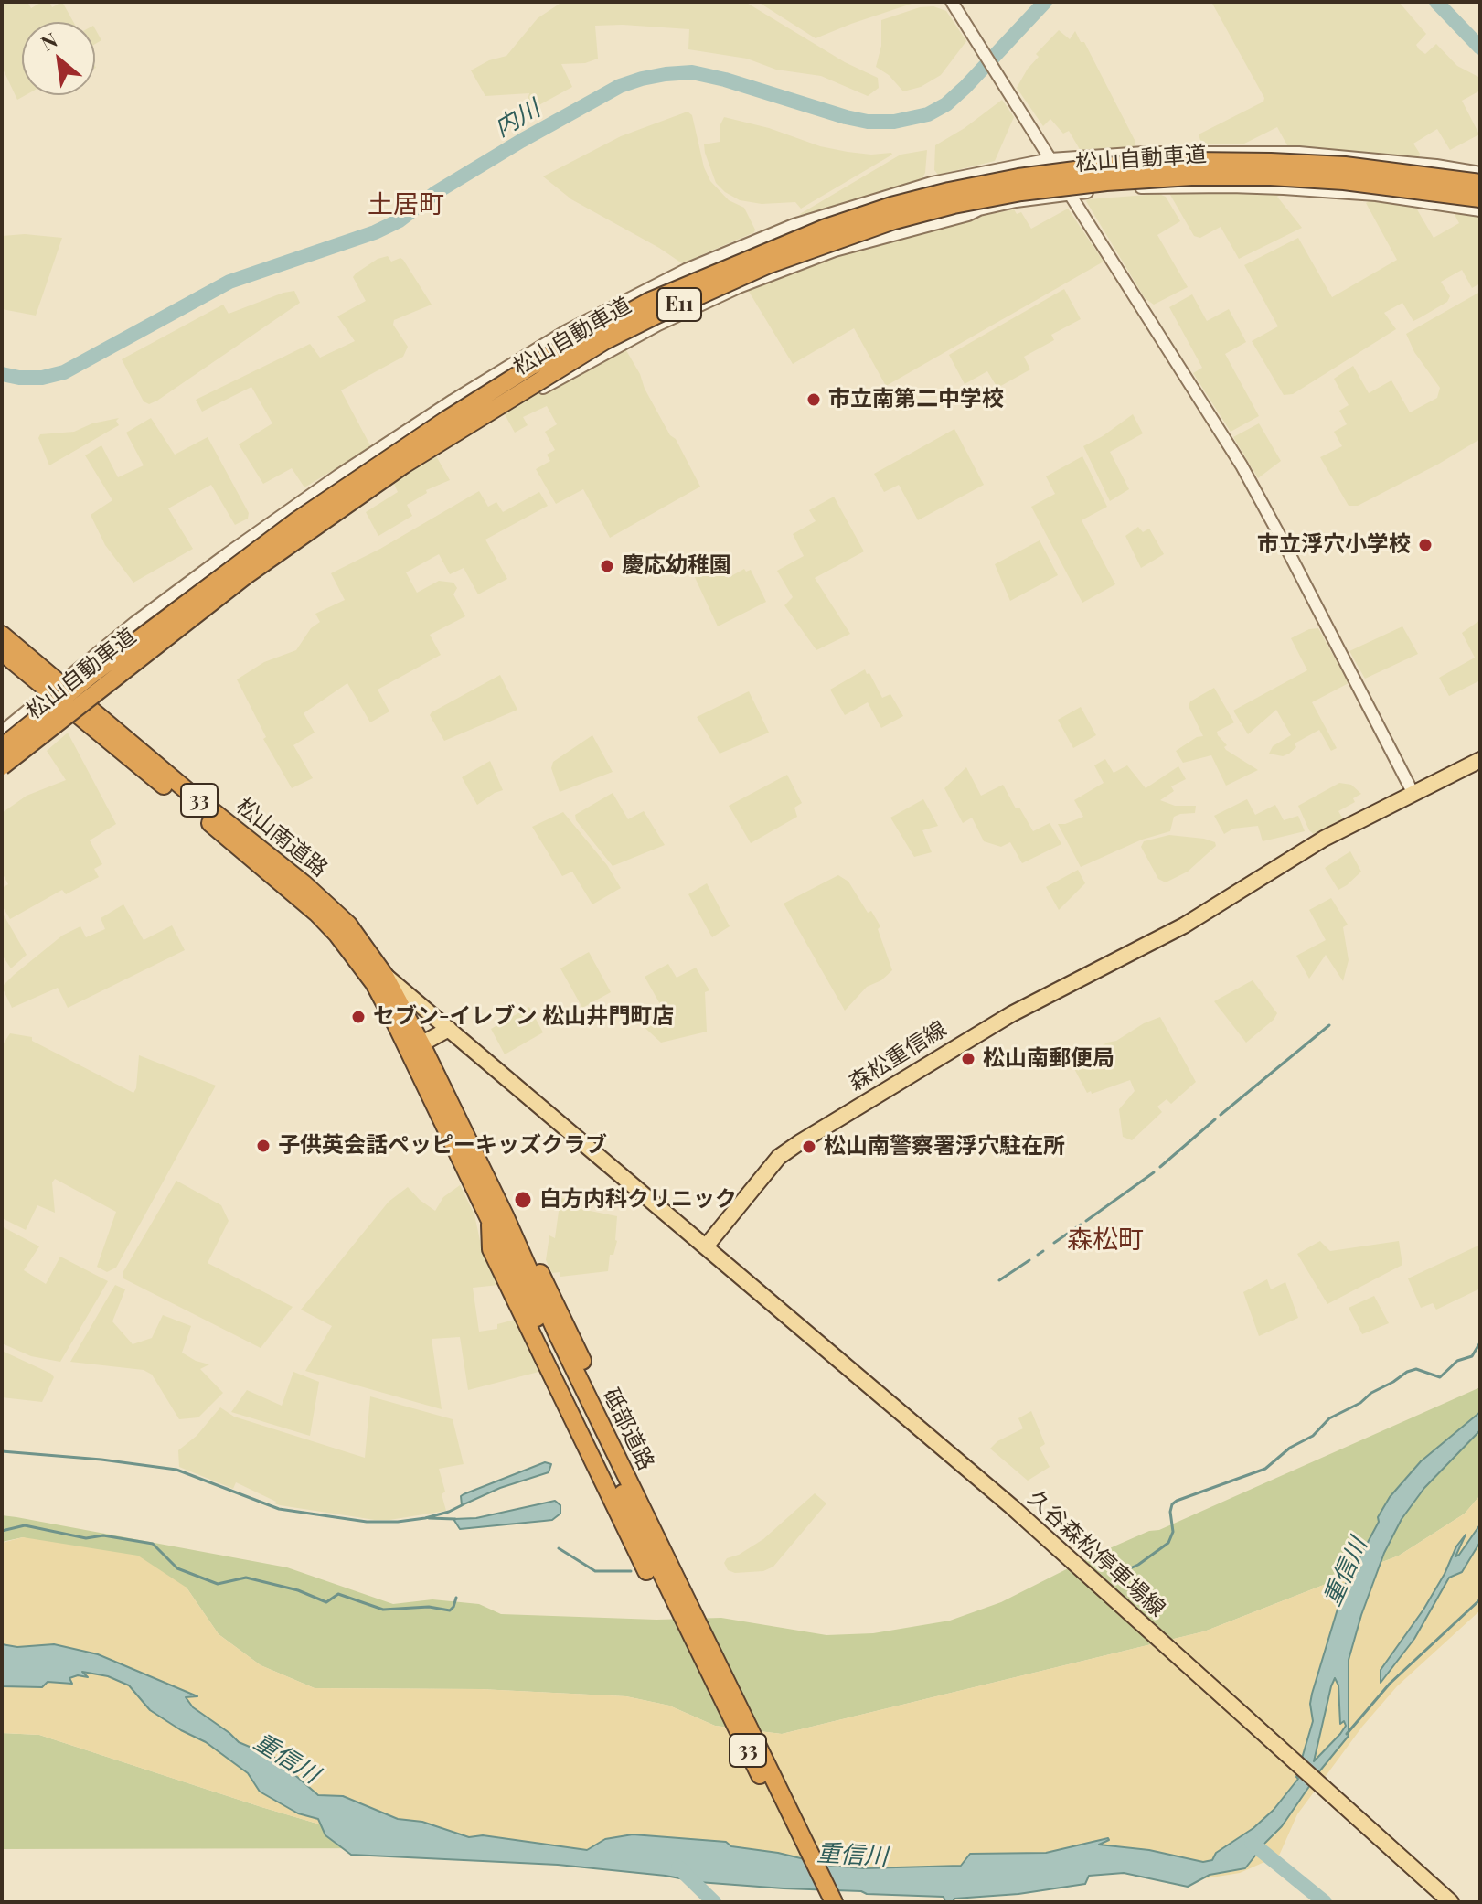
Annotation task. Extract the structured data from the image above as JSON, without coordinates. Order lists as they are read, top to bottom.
{
  "streets": {
    "highway": [
      "松山自動車道",
      "E11",
      "33",
      "松山南道路",
      "砥部道路"
    ],
    "main road": ["森松重信線", "久谷森松停車場線"]
  },
  "crossings": [
    ["松山南道路", "砥部道路"],
    ["森松重信線", "久谷森松停車場線"]
  ],
  "districts": ["土居町", "森松町"],
  "water": ["内川", "重信川"],
  "places": [
    "市立南第二中学校",
    "市立浮穴小学校",
    "慶応幼稚園",
    "セブン-イレブン 松山井門町店",
    "松山南郵便局",
    "子供英会話ペッピーキッズクラブ",
    "松山南警察署浮穴駐在所",
    "白方内科クリニック"
  ],
  "north": "top left"
}
